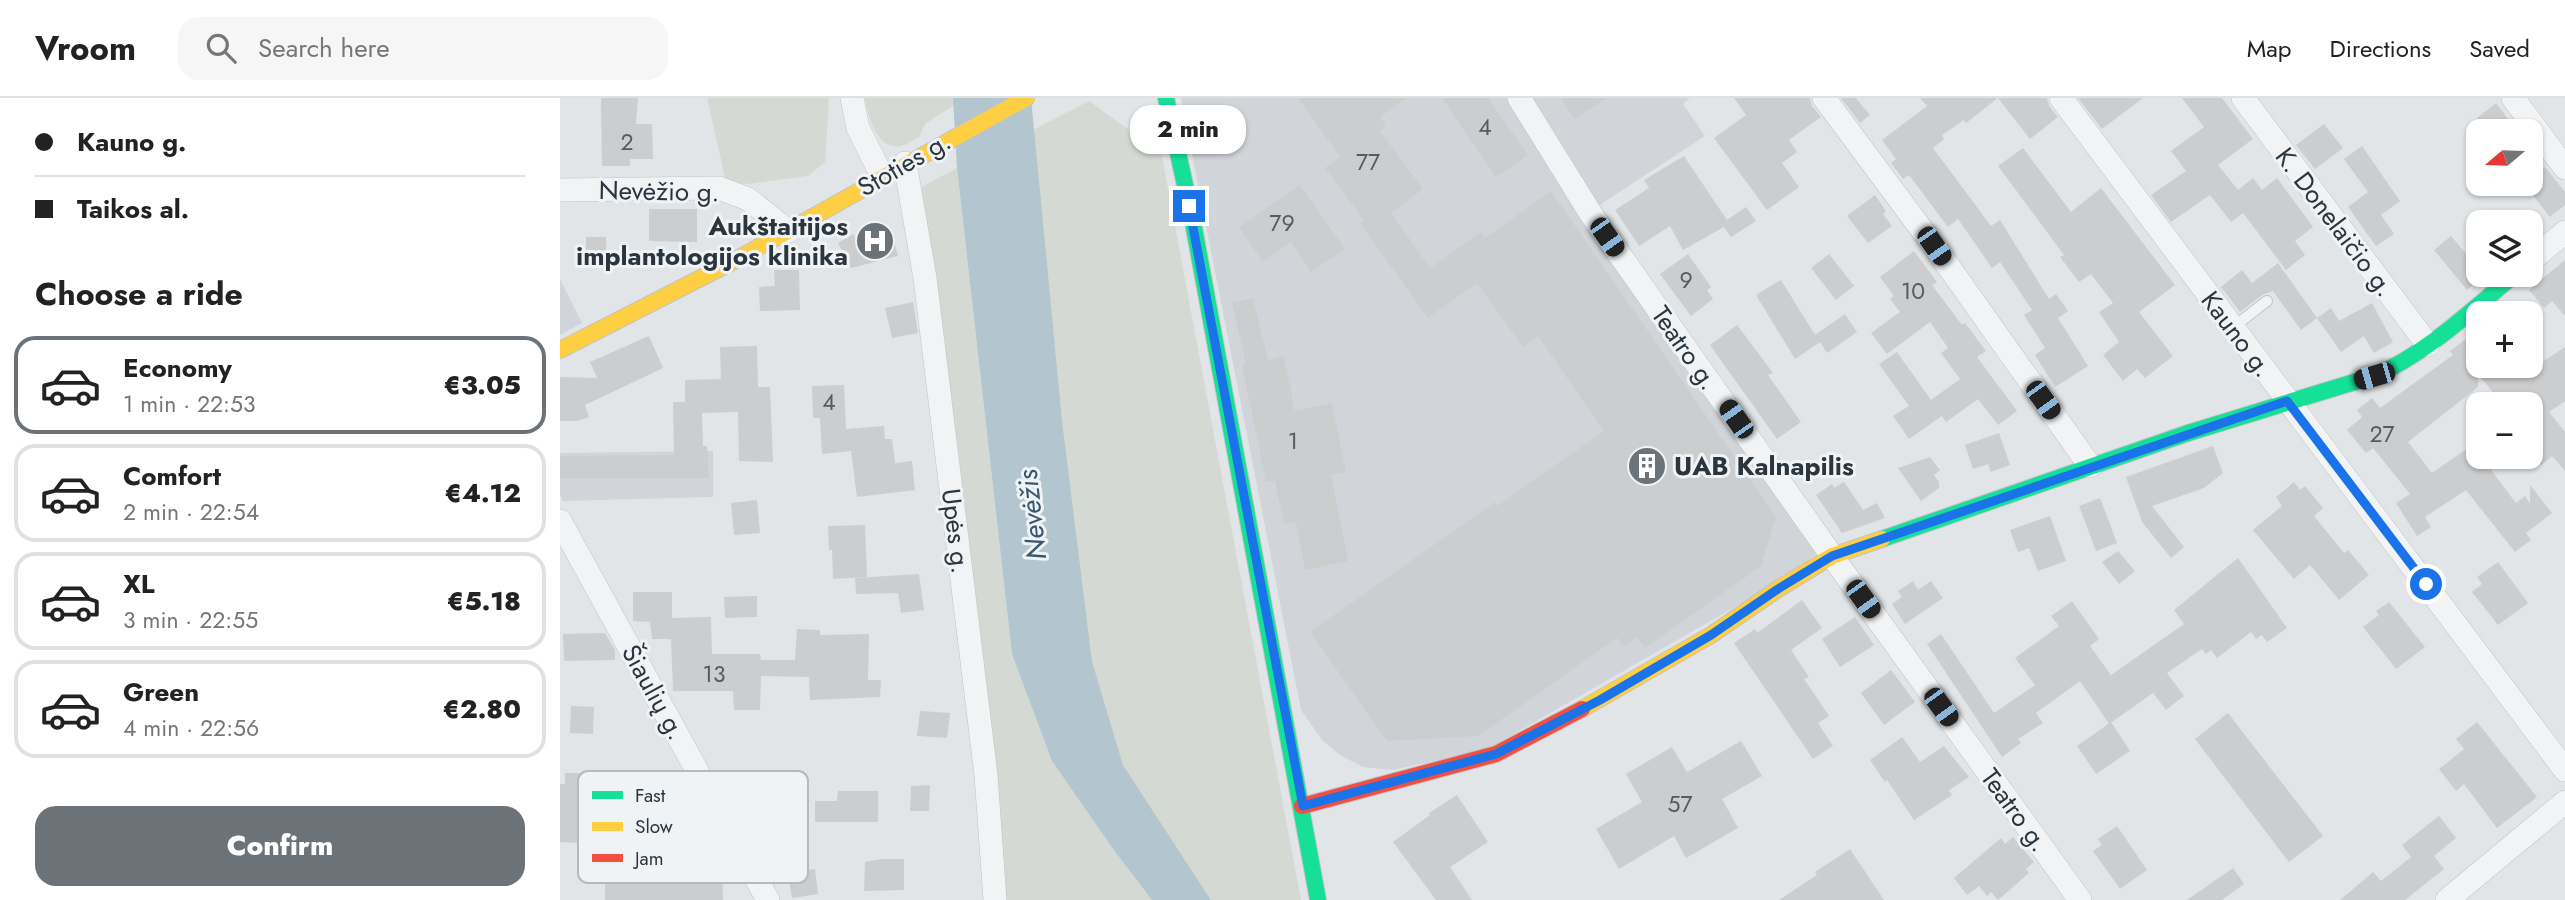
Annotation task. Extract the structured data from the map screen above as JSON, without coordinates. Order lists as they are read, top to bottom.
{
  "streets": {
    "main road": ["Stoties g."],
    "street": [
      "Nevėžio g.",
      "K. Donelaičio g.",
      "Kauno g.",
      "Teatro g.",
      "Upės g.",
      "Šiaulių g."
    ]
  },
  "crossings": [
    ["Stoties g.", "Nevėžio g."],
    ["Stoties g.", "Upės g."]
  ],
  "water": ["Nevėžis"],
  "places": {
    "hospital": ["Aukštaitijos implantologijos klinika"],
    "building": ["UAB Kalnapilis"]
  },
  "house_numbers": [
    "4",
    "2",
    "77",
    "79",
    "9",
    "10",
    "4",
    "27",
    "1",
    "13",
    "57"
  ],
  "legend": ["Fast", "Slow", "Jam"],
  "north": "left",
  "page": {
    "header": "Vroom",
    "search": "Search here",
    "nav": ["Map", "Directions", "Saved"],
    "banner": ["Kauno g.", "Taikos al."],
    "bubble": "2 min",
    "map_buttons": ["+", "−"],
    "heading": "Choose a ride",
    "list": [
      {
        "name": "Economy",
        "note": "1 min · 22:53",
        "value": "€3.05"
      },
      {
        "name": "Comfort",
        "note": "2 min · 22:54",
        "value": "€4.12"
      },
      {
        "name": "XL",
        "note": "3 min · 22:55",
        "value": "€5.18"
      },
      {
        "name": "Green",
        "note": "4 min · 22:56",
        "value": "€2.80"
      }
    ],
    "buttons": "Confirm"
  }
}
